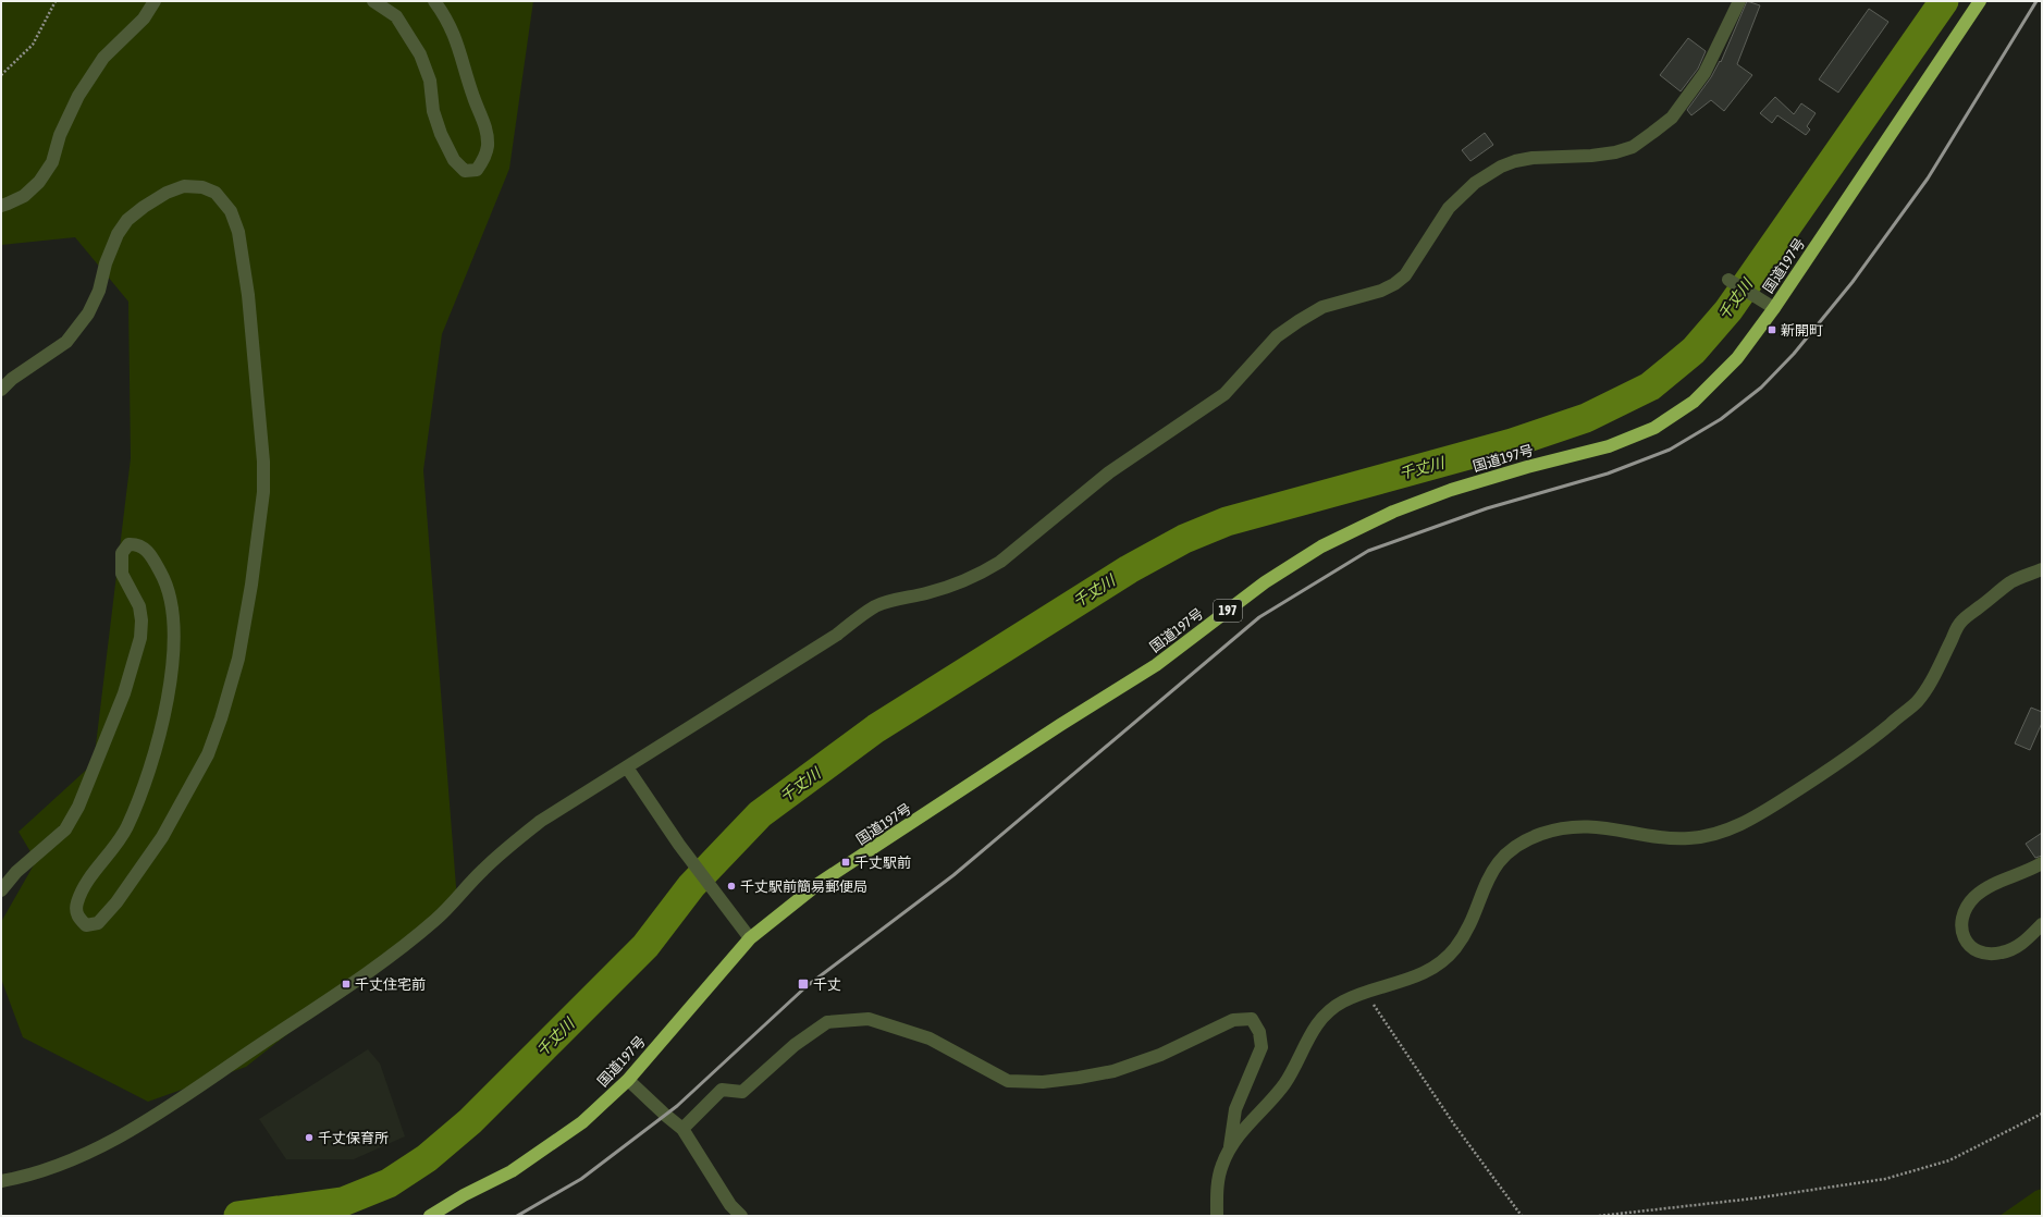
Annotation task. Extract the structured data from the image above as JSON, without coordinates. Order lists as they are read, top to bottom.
{
  "streets": {
    "highway": ["国道197号", "197"]
  },
  "water": ["千丈川"],
  "places": {
    "transit": [
      "新開町",
      "千丈駅前",
      "千丈住宅前",
      "千丈"
    ],
    "other": ["千丈駅前簡易郵便局", "千丈保育所"]
  }
}
